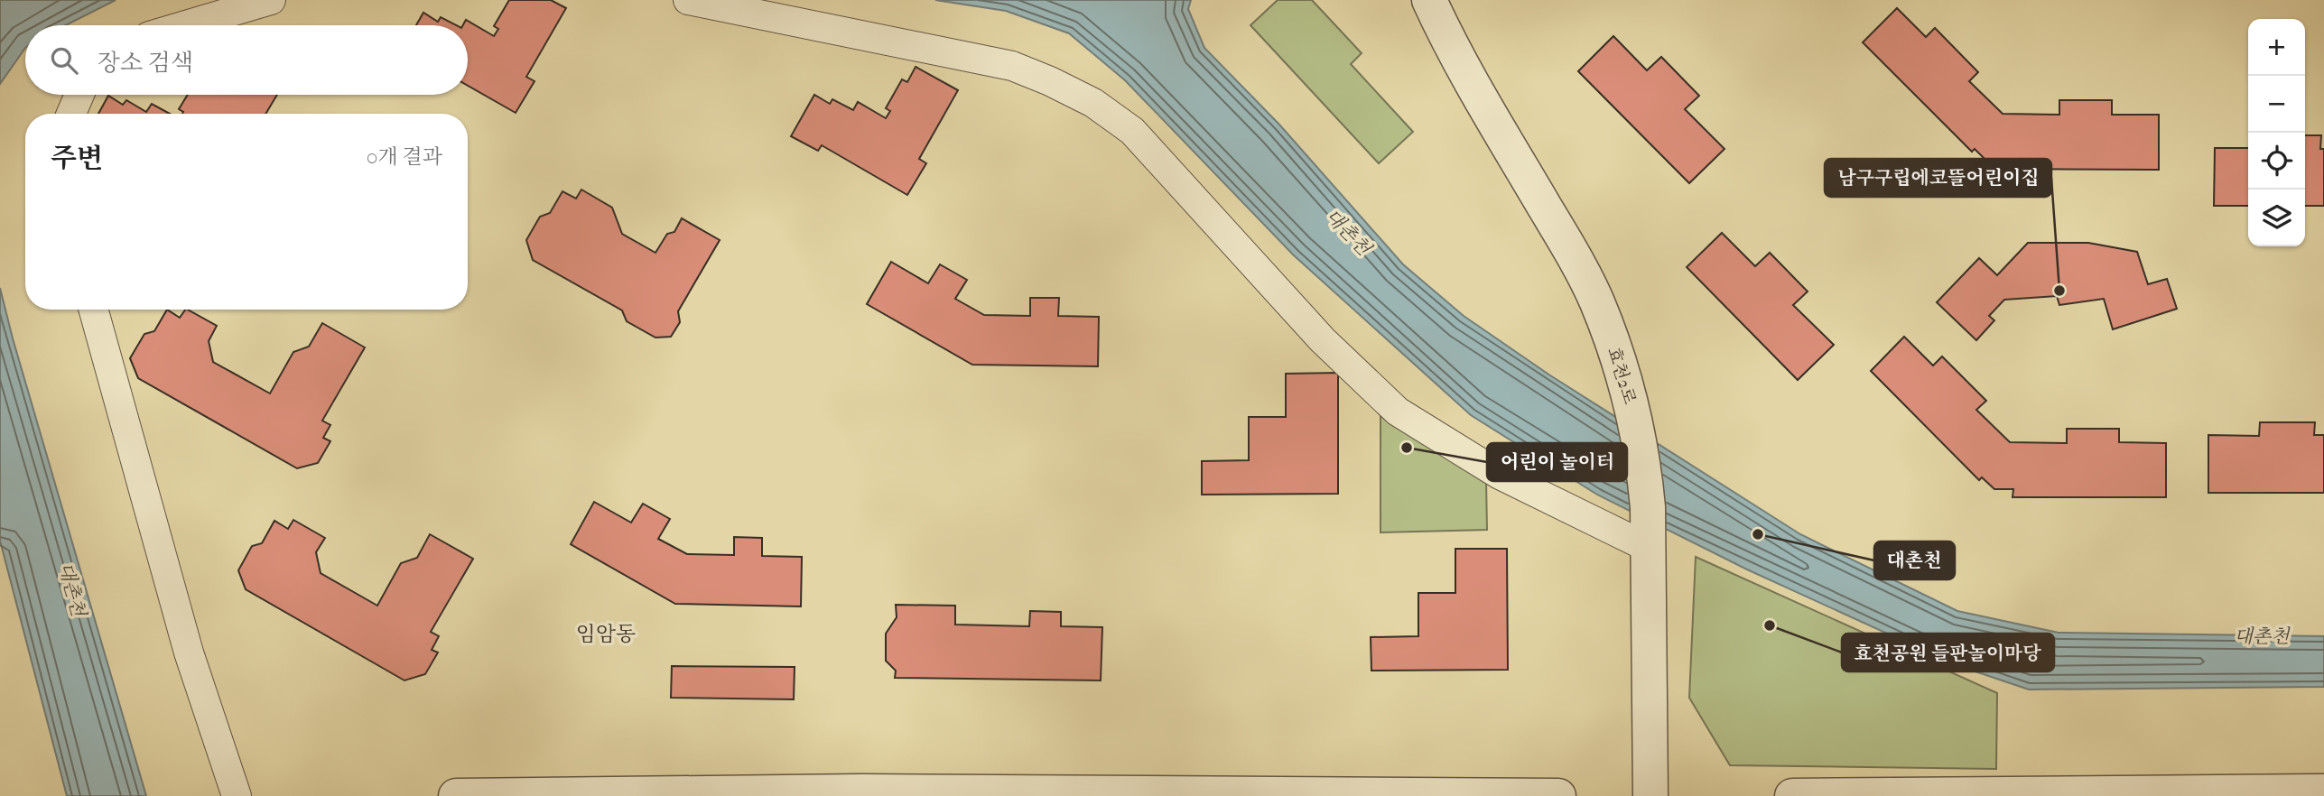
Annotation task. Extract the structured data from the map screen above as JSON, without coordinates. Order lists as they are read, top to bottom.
{
  "streets": {
    "street": ["효천2로"]
  },
  "districts": ["임암동"],
  "water": ["대촌천"],
  "places": [
    "남구구립에코뜰어린이집",
    "어린이 놀이터",
    "대촌천",
    "효천공원 들판놀이마당"
  ],
  "page": {
    "map_buttons": ["+", "−"],
    "search": "장소 검색",
    "heading": ["주변", "0개 결과"]
  }
}
